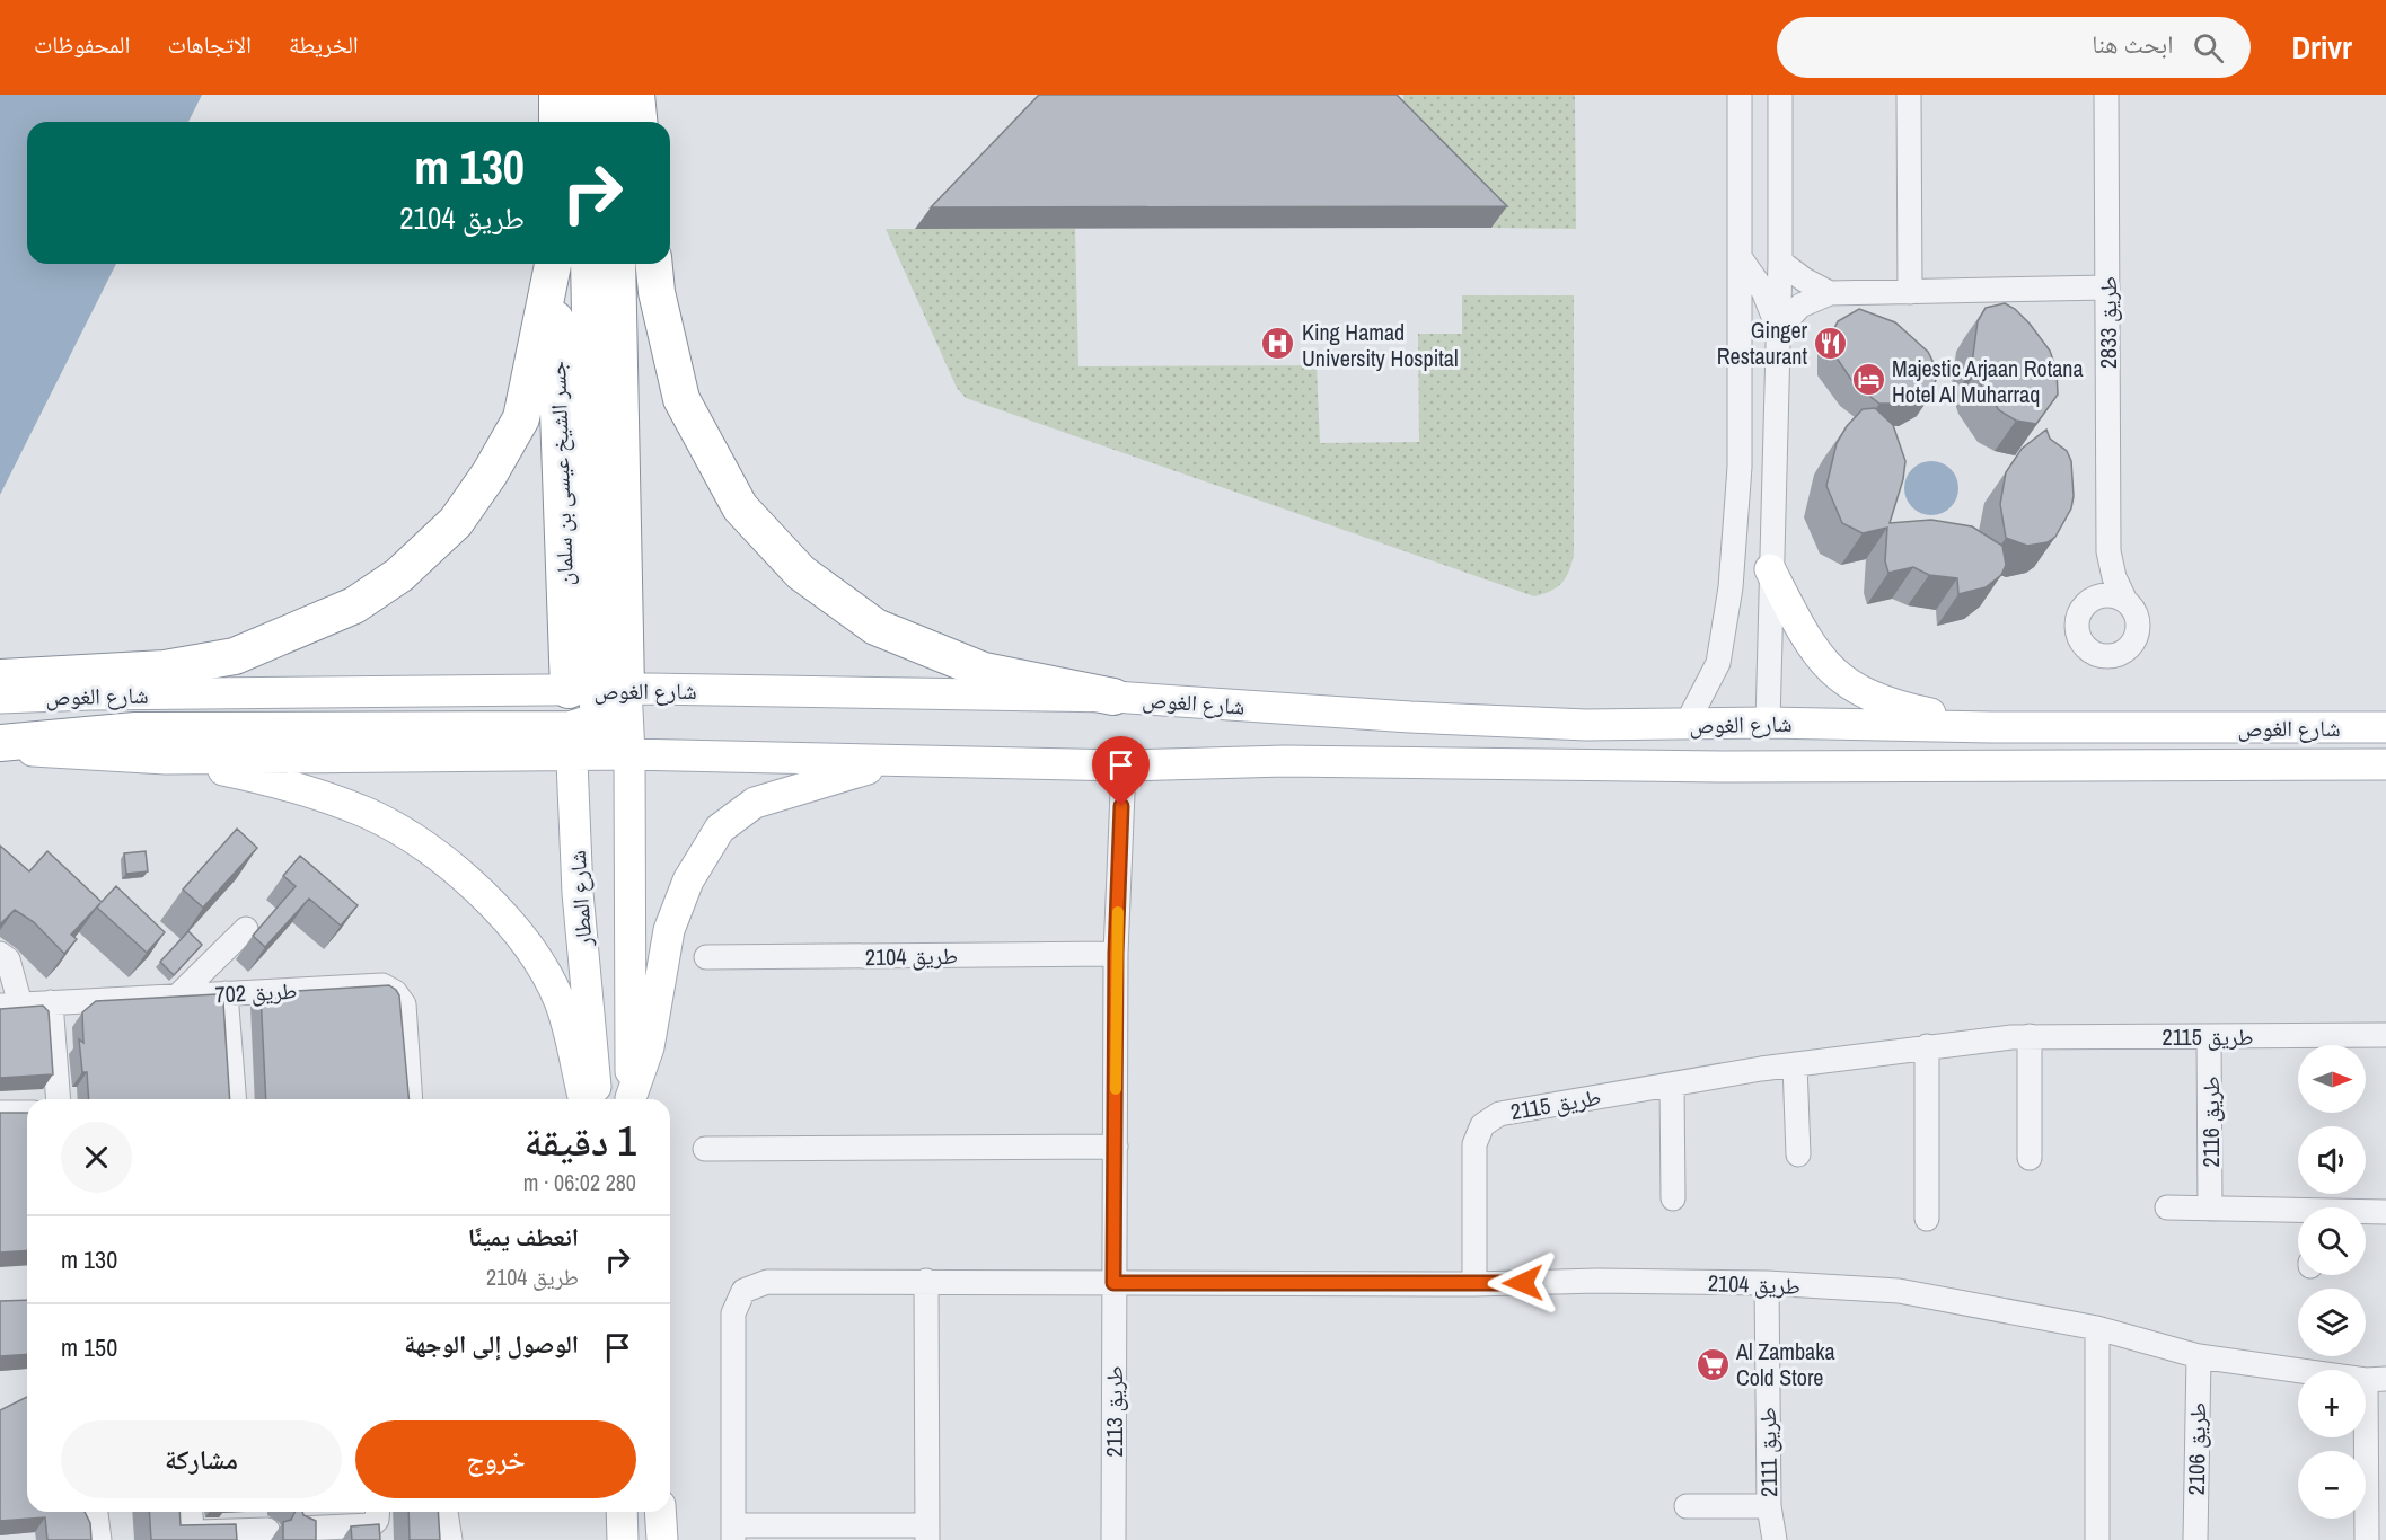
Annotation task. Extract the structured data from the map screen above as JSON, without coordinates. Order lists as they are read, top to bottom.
{
  "streets": {
    "highway": ["جسر الشيخ عيسى بن سلمان"],
    "main road": ["شارع الغوص", "شارع المطار"],
    "street": [
      "طريق 2833",
      "طريق 2104",
      "طريق 702",
      "طريق 2115",
      "طريق 2116",
      "طريق 2113",
      "طريق 2106",
      "طريق 2111"
    ]
  },
  "crossings": [
    ["جسر الشيخ عيسى بن سلمان", "شارع الغوص"],
    ["جسر الشيخ عيسى بن سلمان", "شارع المطار"],
    ["شارع الغوص", "شارع المطار"],
    ["طريق 2104", "طريق 2115"],
    ["طريق 2104", "طريق 2113"],
    ["طريق 2104", "طريق 2106"],
    ["طريق 2104", "طريق 2111"],
    ["طريق 2115", "طريق 2116"]
  ],
  "places": {
    "restaurant": ["Ginger Restaurant"],
    "hospital": ["King Hamad University Hospital"],
    "hotel": ["Majestic Arjaan Rotana Hotel Al Muharraq"],
    "supermarket": ["Al Zambaka Cold Store"]
  },
  "north": "right",
  "page": {
    "header": "Drivr",
    "search": "ابحث هنا",
    "nav": ["الخريطة", "الاتجاهات", "المحفوظات"],
    "turn": ["130 m", "طريق 2104"],
    "map_buttons": ["+", "−"],
    "heading": ["1 دقيقة", "280 m · 06:02"],
    "list": [
      {
        "name": "انعطف يمينًا",
        "note": "طريق 2104",
        "value": "130 m"
      },
      {
        "name": "الوصول إلى الوجهة",
        "value": "150 m"
      }
    ],
    "buttons": ["خروج", "مشاركة"]
  }
}
